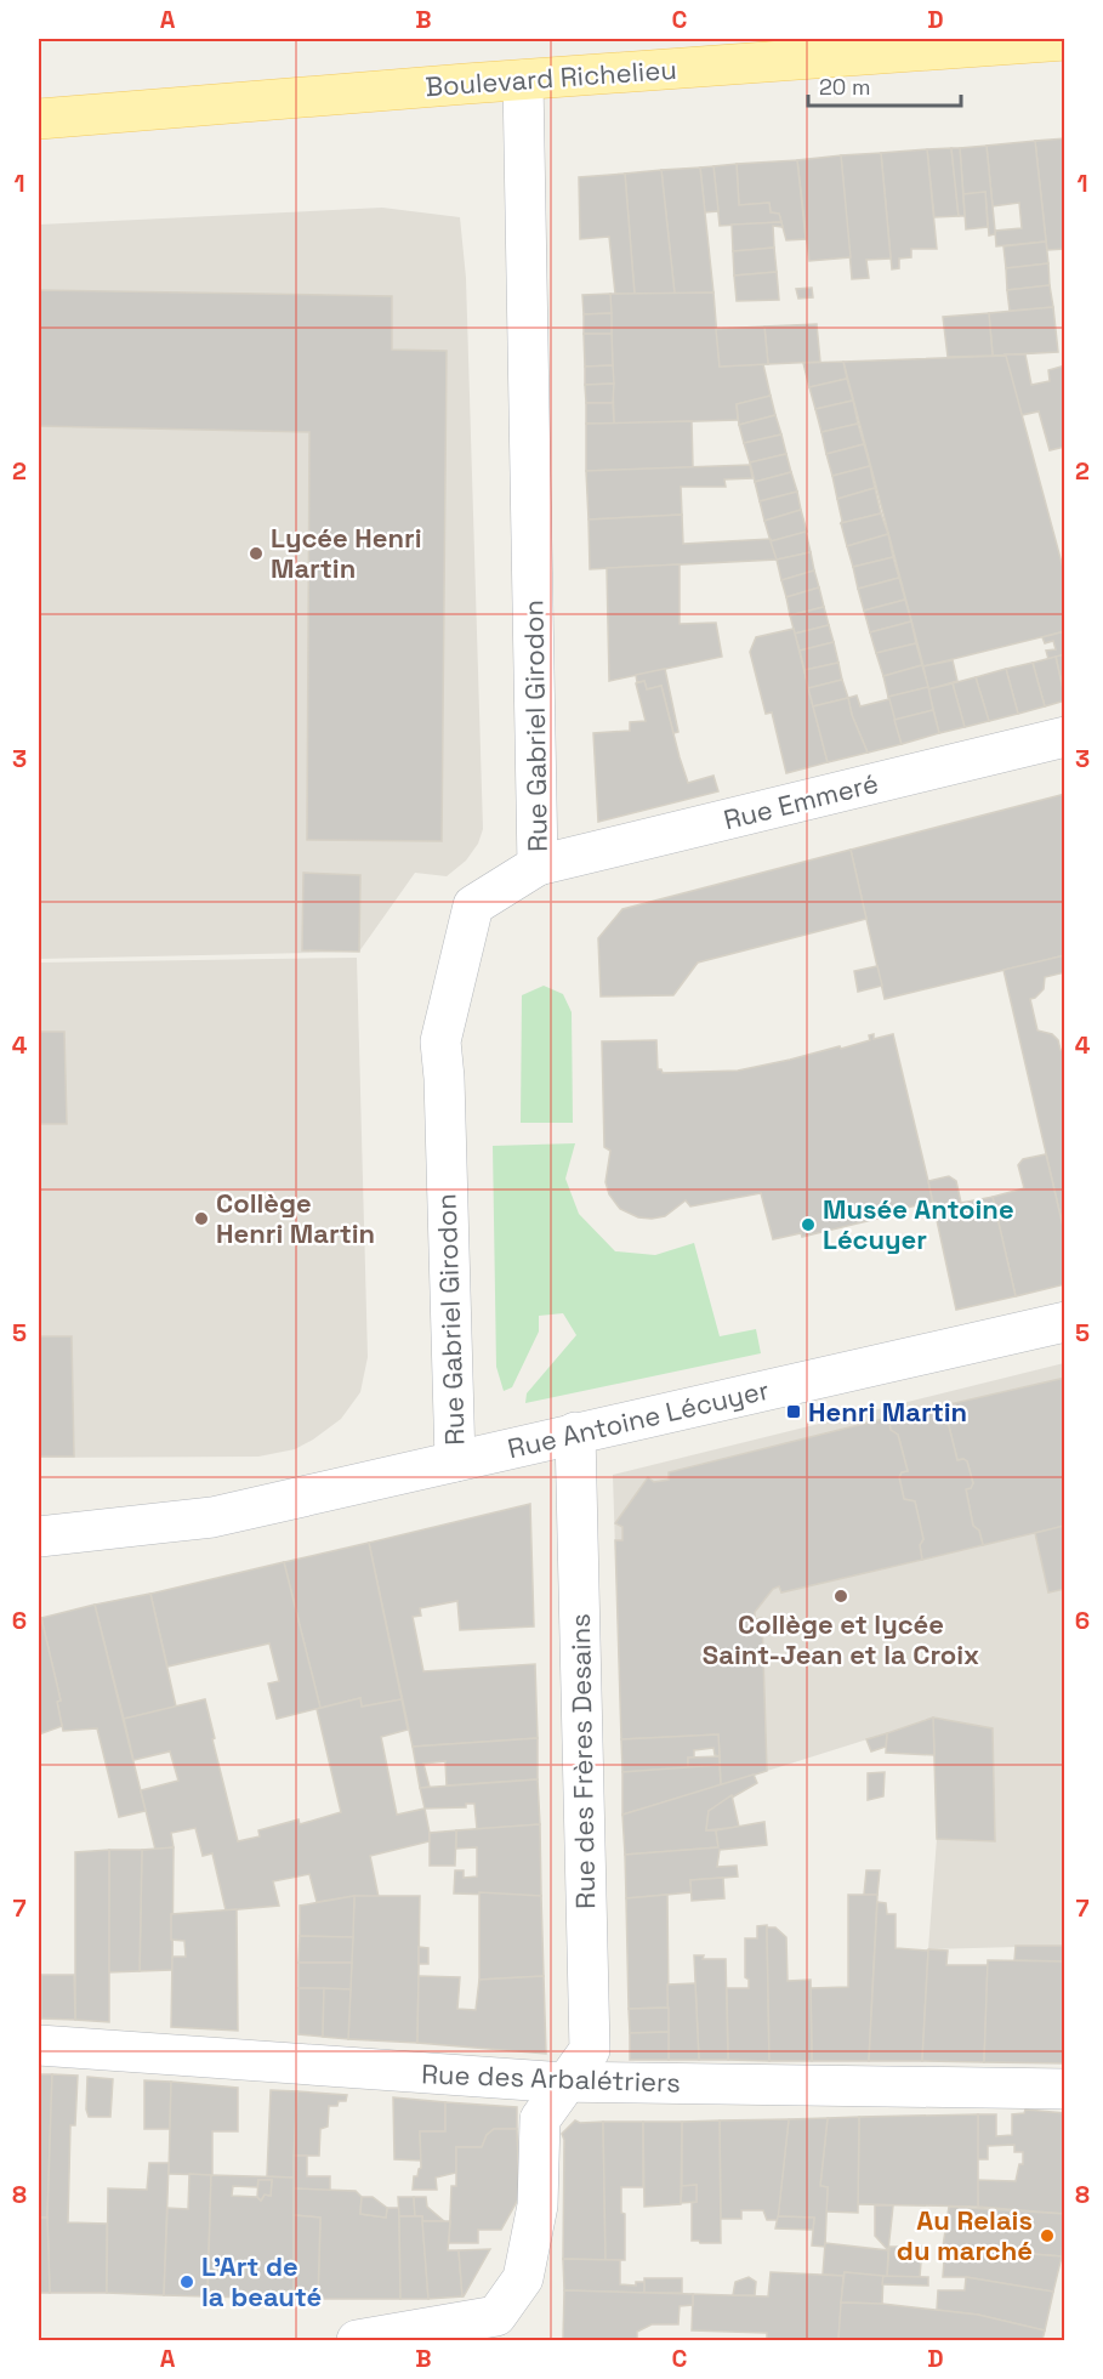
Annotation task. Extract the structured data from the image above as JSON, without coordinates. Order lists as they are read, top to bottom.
{
  "streets": {
    "main road": ["Boulevard Richelieu"],
    "street": [
      "Rue Gabriel Girodon",
      "Rue Emmeré",
      "Rue Antoine Lécuyer",
      "Rue des Frères Desains",
      "Rue des Arbalétriers"
    ]
  },
  "crossings": [
    ["Boulevard Richelieu", "Rue Gabriel Girodon"],
    ["Rue Gabriel Girodon", "Rue Emmeré"],
    ["Rue Gabriel Girodon", "Rue Antoine Lécuyer"],
    ["Rue Antoine Lécuyer", "Rue des Frères Desains"],
    ["Rue des Frères Desains", "Rue des Arbalétriers"]
  ],
  "places": {
    "other": [
      "Lycée Henri Martin",
      "Collège Henri Martin",
      "Musée Antoine Lécuyer",
      "Collège et lycée Saint-Jean et la Croix",
      "Au Relais du marché",
      "L'Art de la beauté"
    ],
    "transit": ["Henri Martin"]
  },
  "scale_bar": "20 m",
  "grid": {
    "columns": [
      "A",
      "B",
      "C",
      "D"
    ],
    "rows": [
      "1",
      "2",
      "3",
      "4",
      "5",
      "6",
      "7",
      "8"
    ]
  }
}
